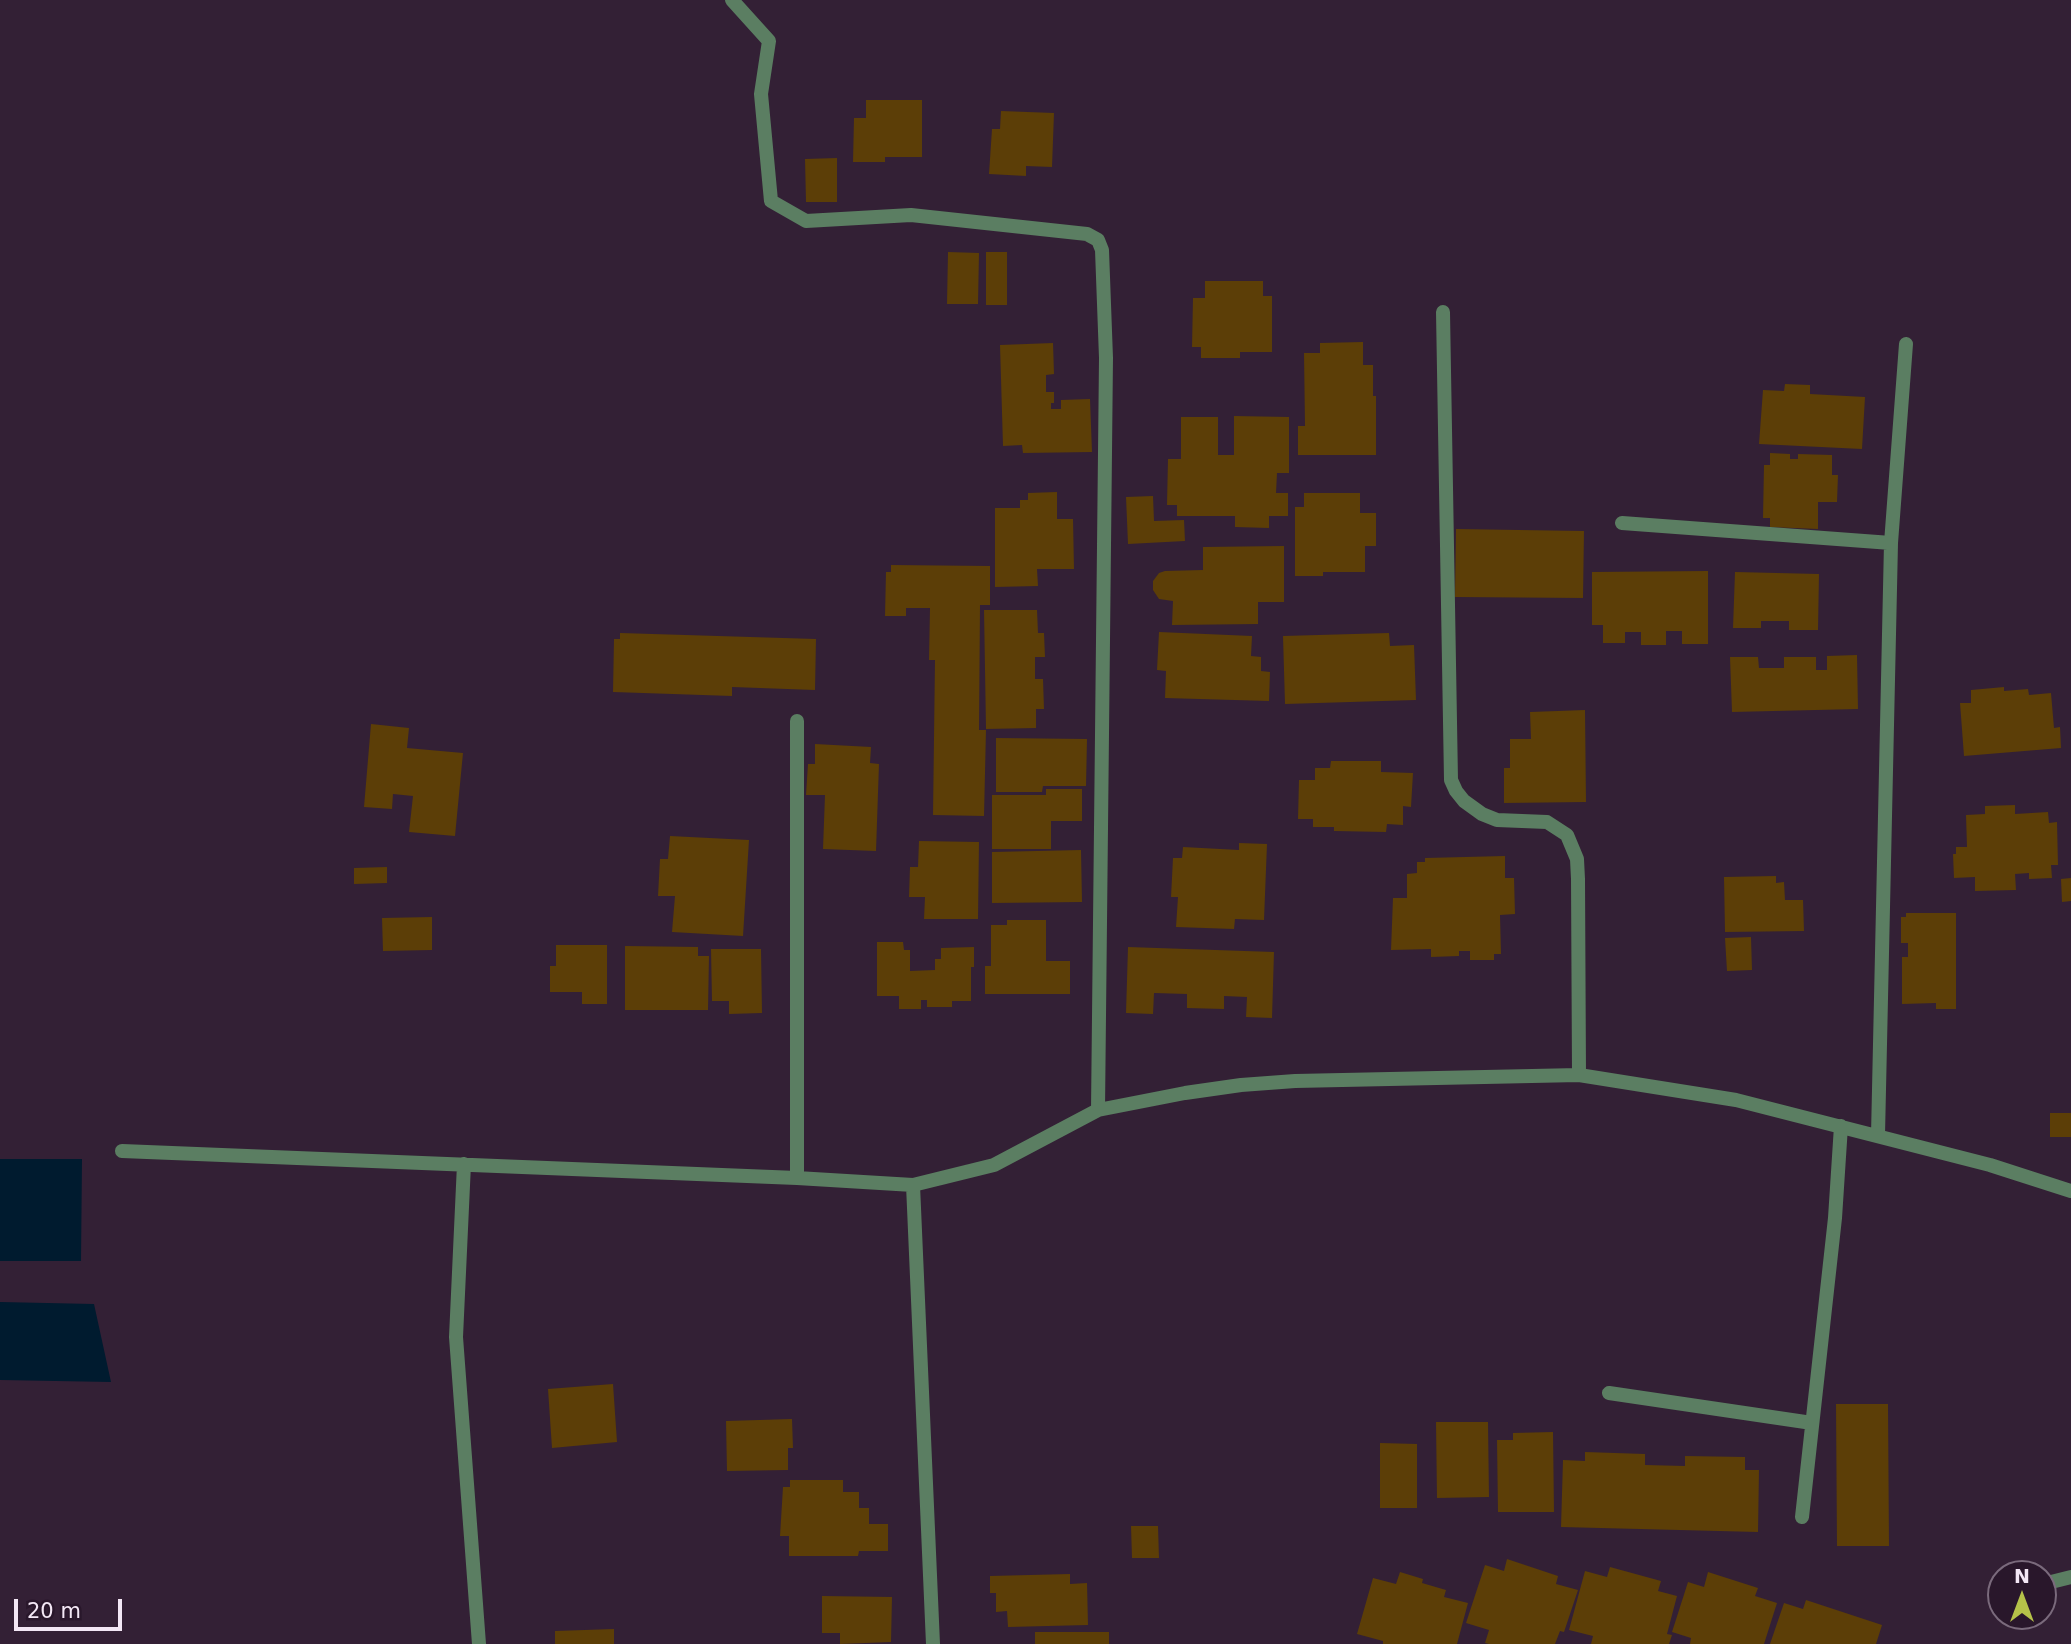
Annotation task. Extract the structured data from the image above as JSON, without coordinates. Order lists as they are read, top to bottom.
{
  "scale_bar": "20 m",
  "north": "top"
}
